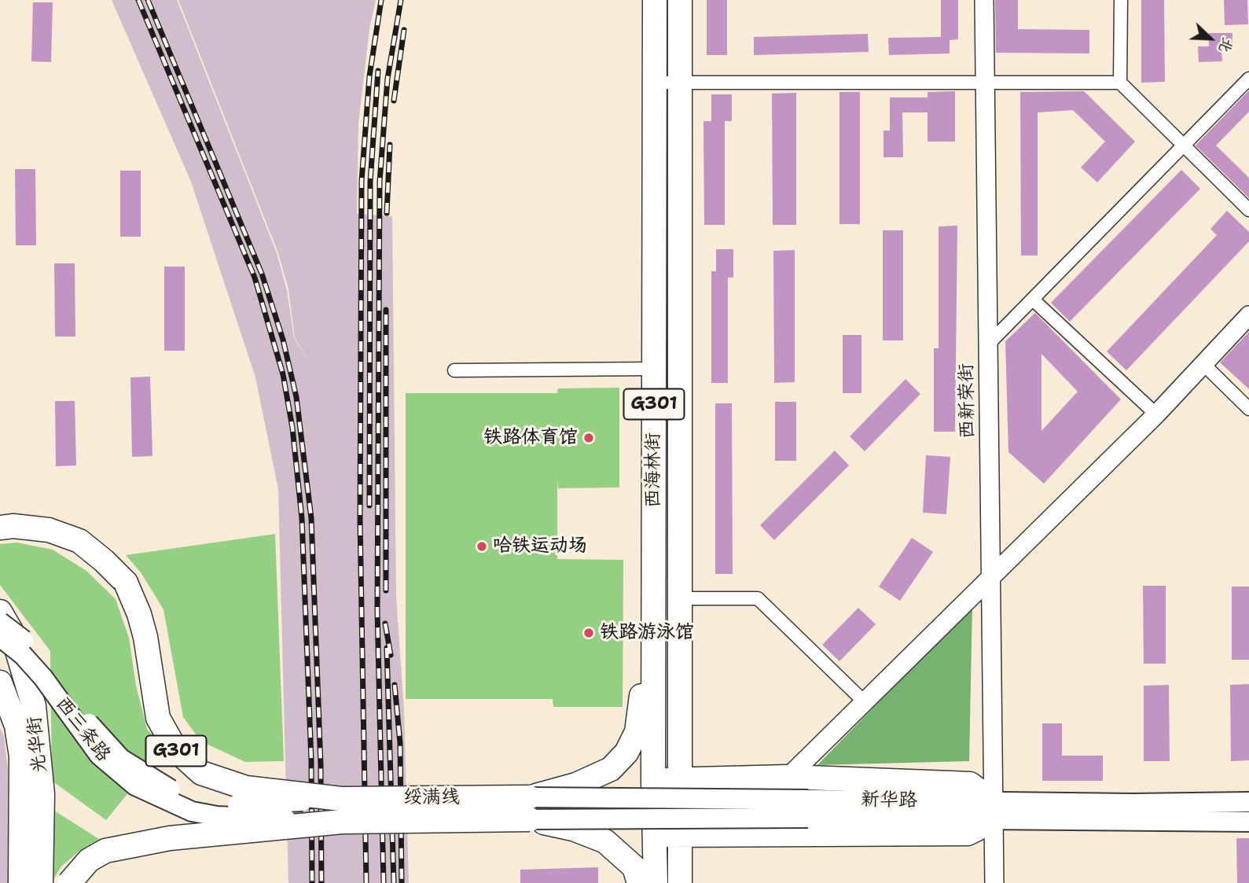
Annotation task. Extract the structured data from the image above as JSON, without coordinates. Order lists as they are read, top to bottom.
{
  "streets": {
    "highway": [
      "G301",
      "西海林街",
      "光华街",
      "绥满线"
    ],
    "main road": ["西三条路"],
    "street": ["西新荣街"]
  },
  "crossings": [
    ["G301", "西海林街"],
    ["西海林街", "绥满线"],
    ["西三条路", "绥满线"]
  ],
  "places": ["铁路体育馆", "哈铁运动场", "铁路游泳馆"],
  "north": "bottom right"
}
